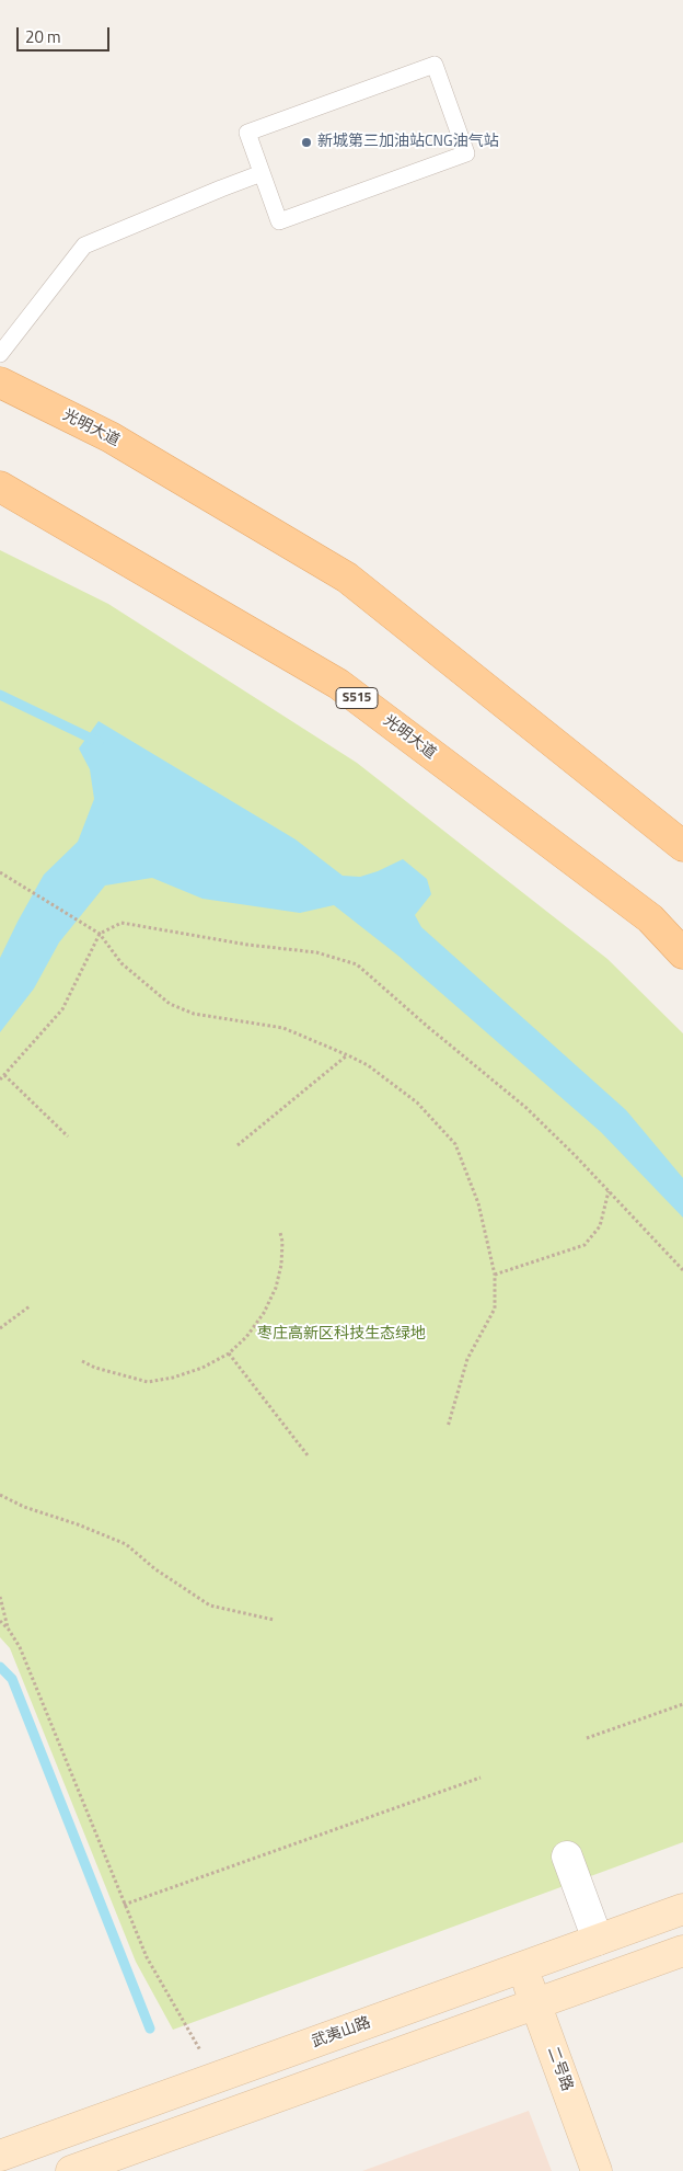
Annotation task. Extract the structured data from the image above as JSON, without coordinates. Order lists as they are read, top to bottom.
{
  "streets": {
    "main road": ["光明大道", "S515"],
    "street": ["武夷山路", "二号路"]
  },
  "crossings": [
    ["武夷山路", "二号路"]
  ],
  "parks": ["枣庄高新区科技生态绿地"],
  "places": ["新城第三加油站CNG油气站"],
  "scale_bar": "20 m"
}
